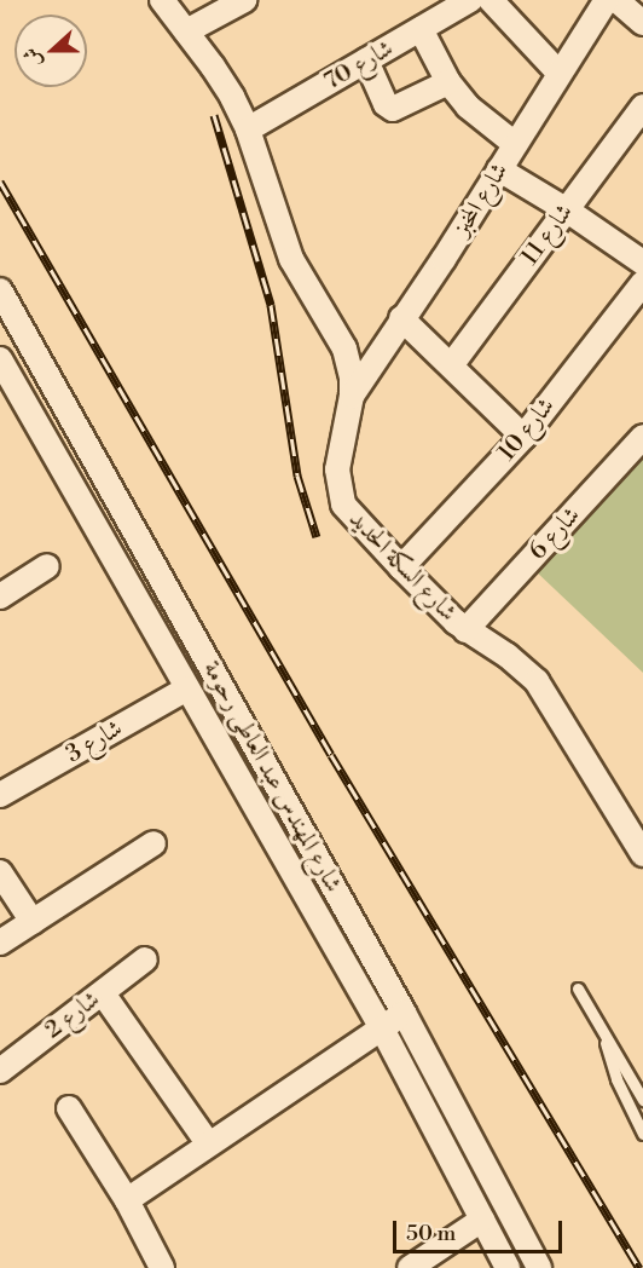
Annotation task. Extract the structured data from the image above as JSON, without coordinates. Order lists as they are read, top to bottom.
{
  "streets": {
    "street": [
      "شارع 70",
      "شارع المخبز",
      "شارع 11",
      "شارع 10",
      "شارع 6",
      "شارع السكة الحديد",
      "شارع 3",
      "شارع المهندس عبد العاطى رحومة",
      "شارع 2"
    ]
  },
  "crossings": [
    ["شارع 70", "شارع السكة الحديد"],
    ["شارع المخبز", "شارع السكة الحديد"],
    ["شارع 10", "شارع السكة الحديد"],
    ["شارع 6", "شارع السكة الحديد"],
    ["شارع 3", "شارع المهندس عبد العاطى رحومة"]
  ],
  "scale_bar": "50 m",
  "north": "left"
}
